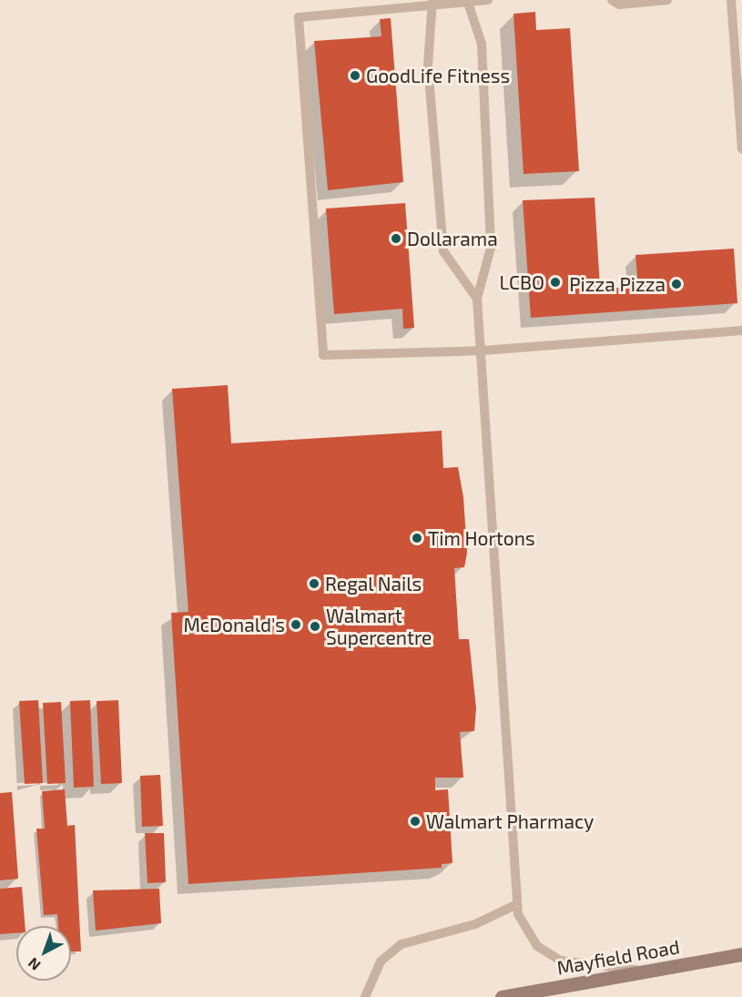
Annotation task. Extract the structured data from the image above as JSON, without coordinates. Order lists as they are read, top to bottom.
{
  "streets": {
    "main road": ["Mayfield Road"]
  },
  "places": [
    "GoodLife Fitness",
    "Dollarama",
    "LCBO",
    "Pizza Pizza",
    "Tim Hortons",
    "Regal Nails",
    "McDonald's",
    "Walmart Supercentre",
    "Walmart Pharmacy"
  ],
  "north": "bottom left"
}
